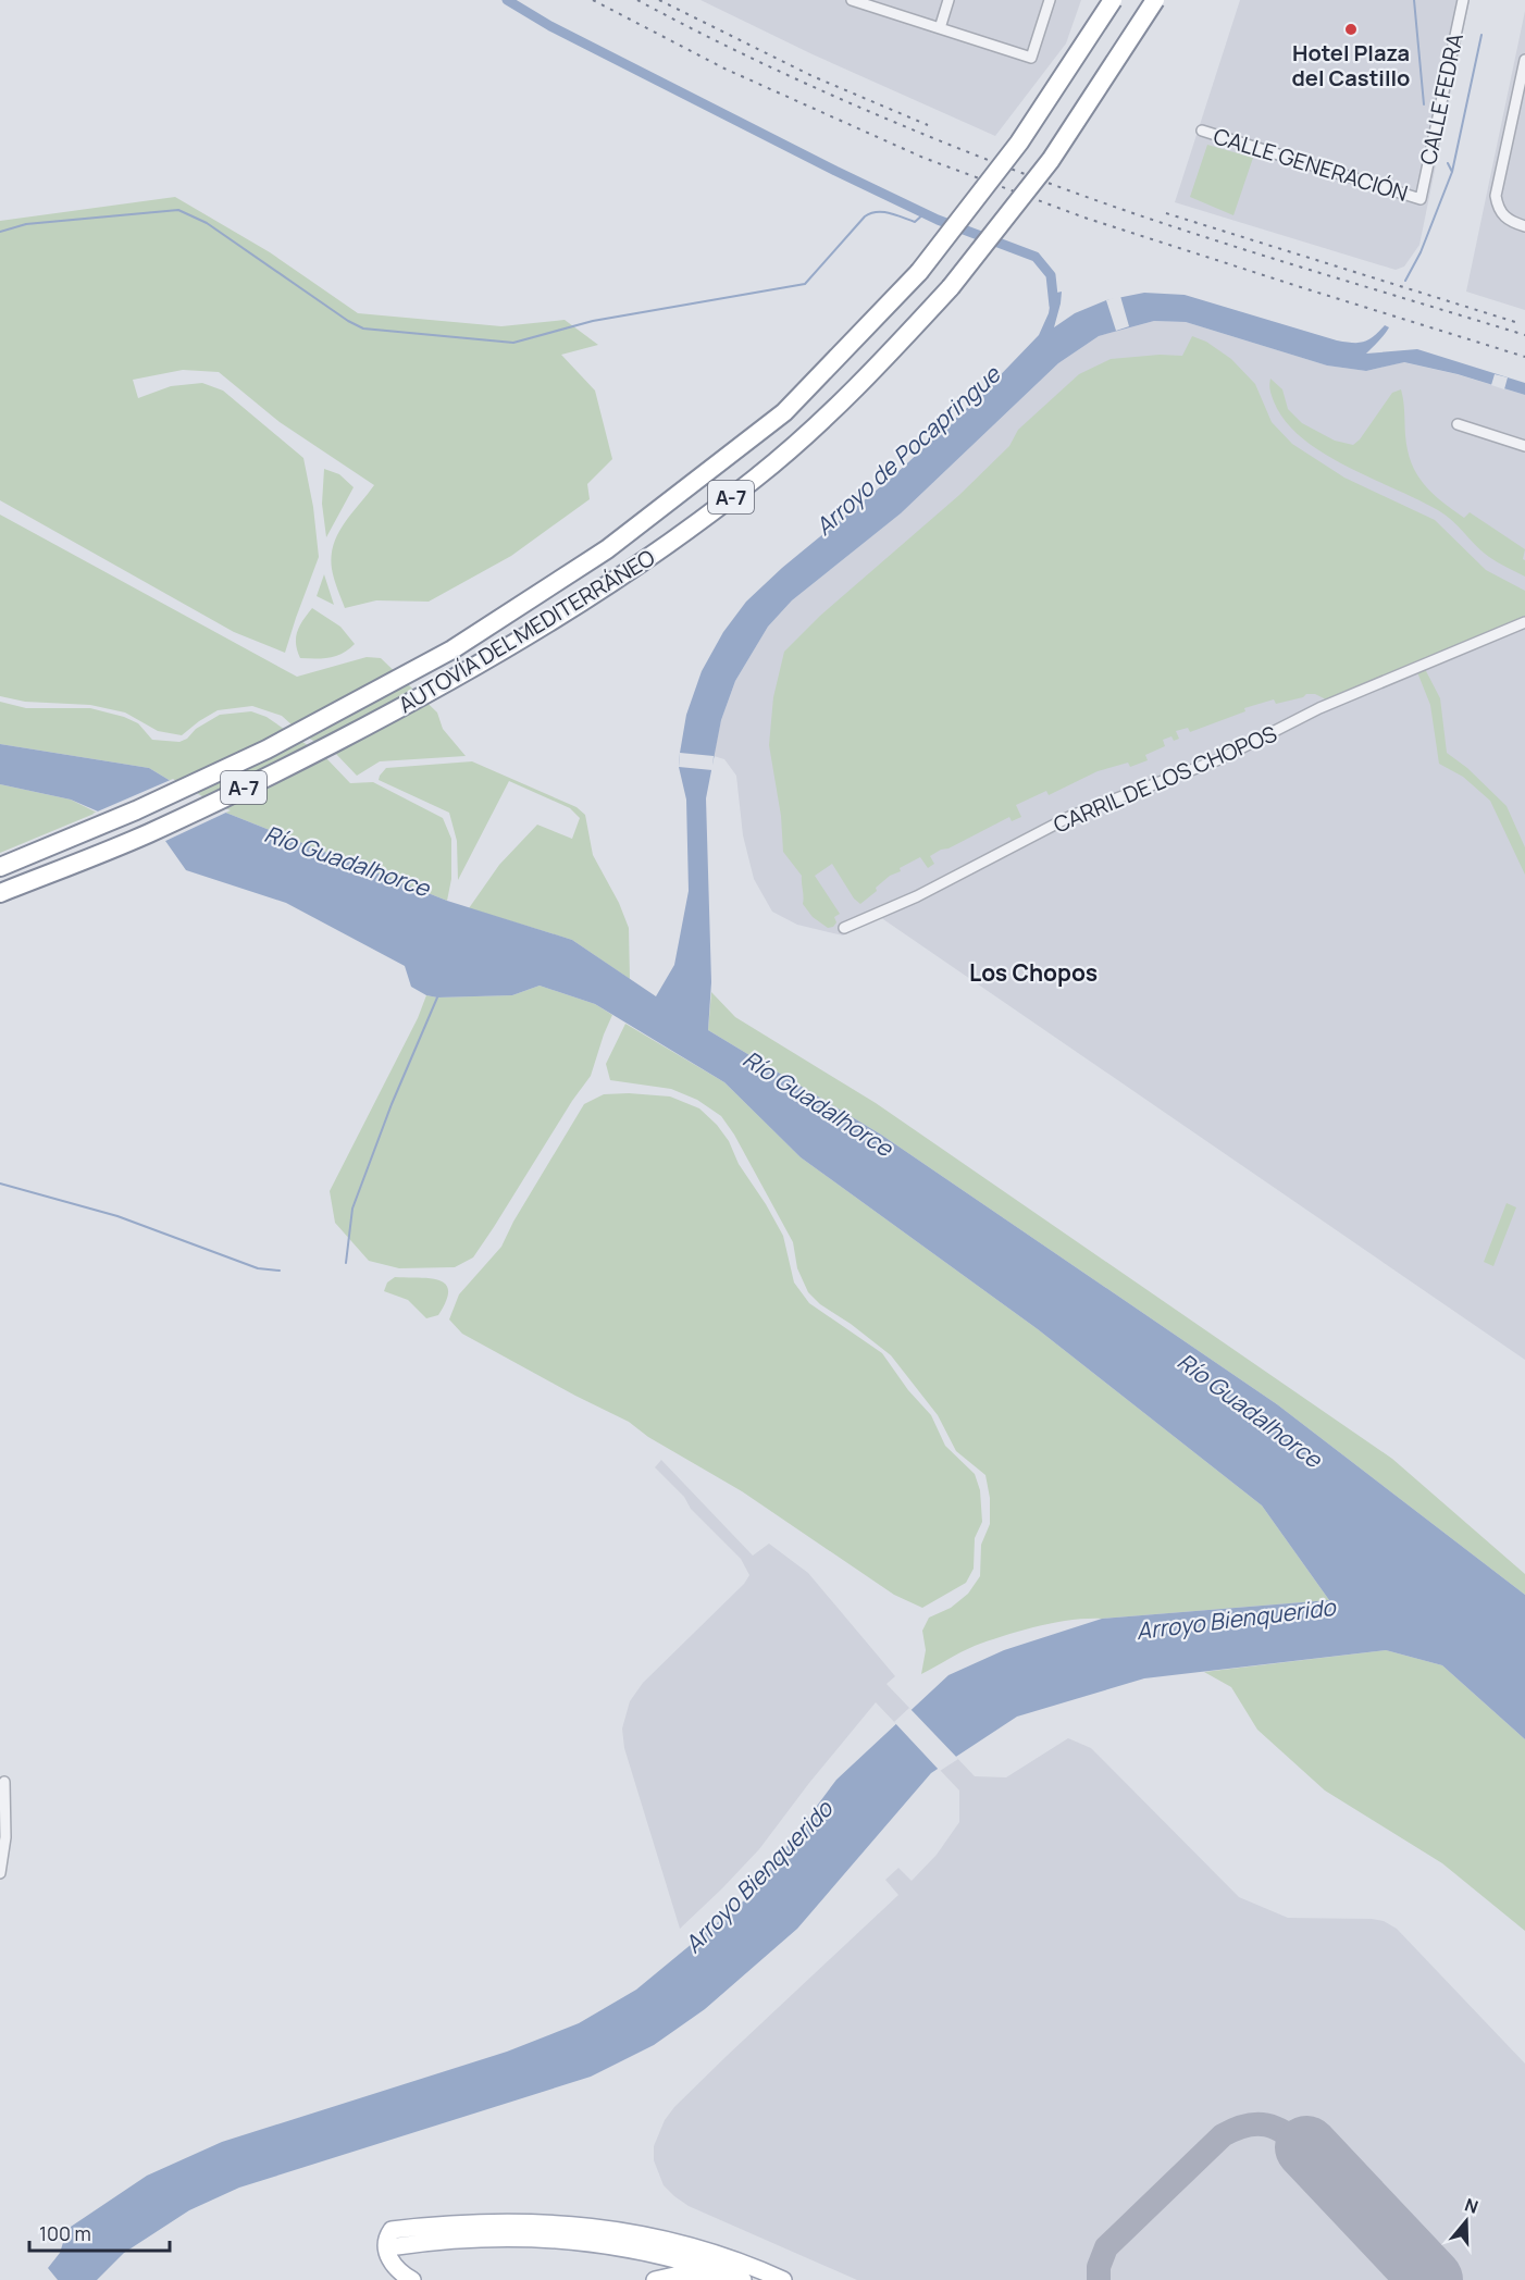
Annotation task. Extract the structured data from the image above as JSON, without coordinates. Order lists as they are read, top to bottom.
{
  "streets": {
    "highway": ["A-7", "AUTOVÍA DEL MEDITERRÁNEO"],
    "street": ["CALLE FEDRA", "CALLE GENERACIÓN", "CARRIL DE LOS CHOPOS"]
  },
  "crossings": [
    ["CALLE FEDRA", "CALLE GENERACIÓN"]
  ],
  "districts": ["Los Chopos"],
  "water": ["Arroyo de Pocapringue", "Río Guadalhorce", "Arroyo Bienquerido"],
  "places": ["Hotel Plaza del Castillo"],
  "scale_bar": "100 m",
  "north": "top"
}
